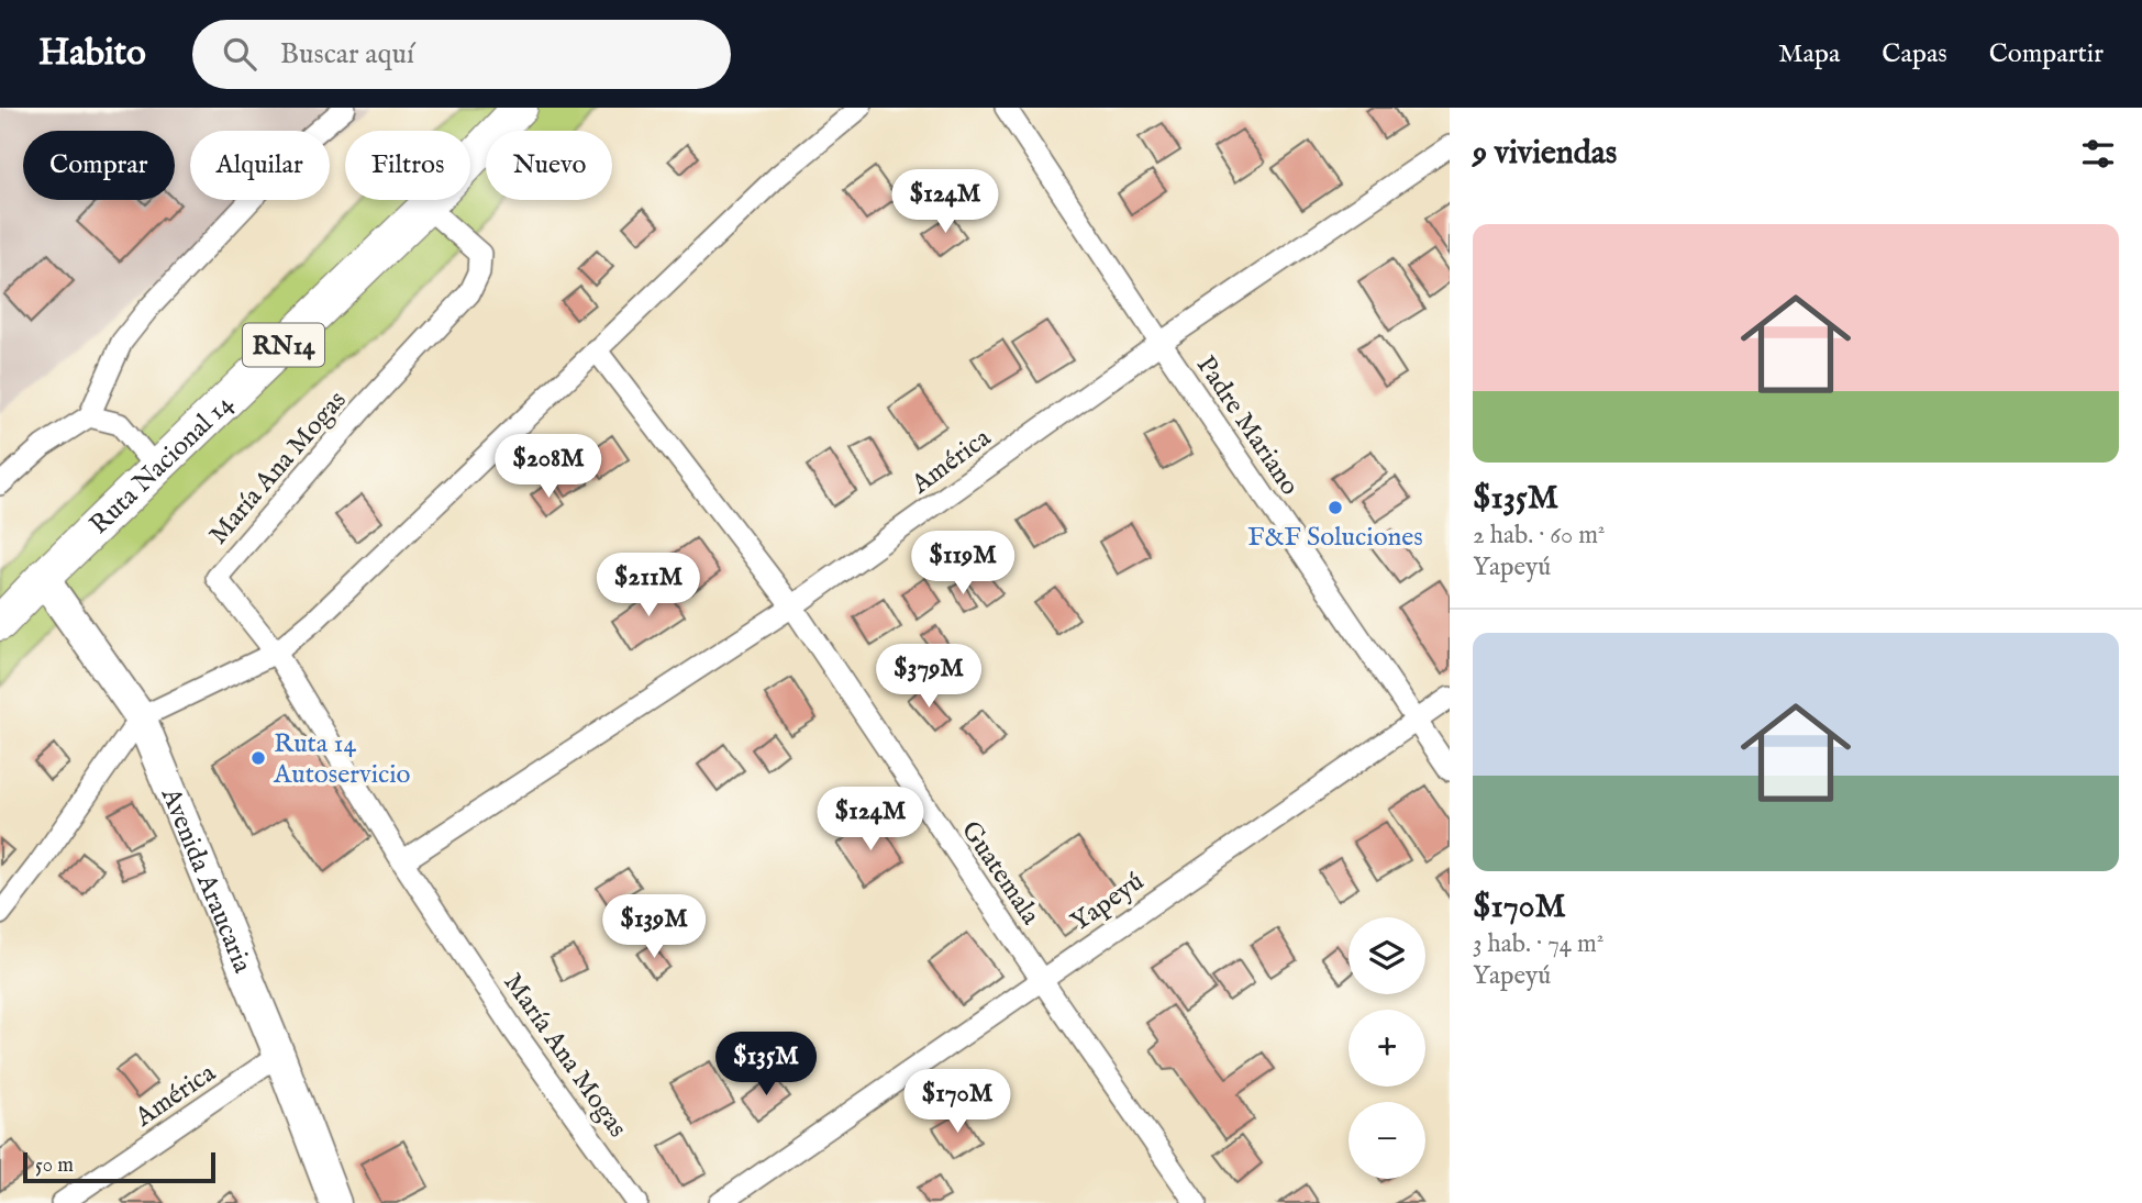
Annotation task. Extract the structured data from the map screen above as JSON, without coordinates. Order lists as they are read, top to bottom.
{
  "streets": {
    "highway": ["RN14", "Ruta Nacional 14"],
    "main road": ["Avenida Araucaria"],
    "street": [
      "Padre Mariano",
      "América",
      "María Ana Mogas",
      "Guatemala",
      "Yapeyú"
    ]
  },
  "crossings": [
    ["Padre Mariano", "América"],
    ["Padre Mariano", "Yapeyú"],
    ["América", "María Ana Mogas"],
    ["América", "Guatemala"],
    ["América", "Avenida Araucaria"],
    ["Ruta Nacional 14", "María Ana Mogas"],
    ["Ruta Nacional 14", "Avenida Araucaria"],
    ["Guatemala", "Yapeyú"]
  ],
  "places": ["F&F Soluciones", "Ruta 14 Autoservicio"],
  "scale_bar": "50 m",
  "page": {
    "header": "Habito",
    "search": "Buscar aquí",
    "nav": ["Mapa", "Capas", "Compartir"],
    "heading": "9 viviendas",
    "chip": [
      "Comprar",
      "Alquilar",
      "Filtros",
      "Nuevo"
    ],
    "price": [
      "$124M",
      "$208M",
      "$119M",
      "$211M",
      "$379M",
      "$124M",
      "$139M",
      "$135M",
      "$170M"
    ],
    "list": [
      {
        "name": "$135M",
        "note": "2 hab. · 60 m² · Yapeyú"
      },
      {
        "name": "$170M",
        "note": "3 hab. · 74 m² · Yapeyú"
      }
    ],
    "map_buttons": ["+", "−"],
    "scale": "50 m"
  }
}
